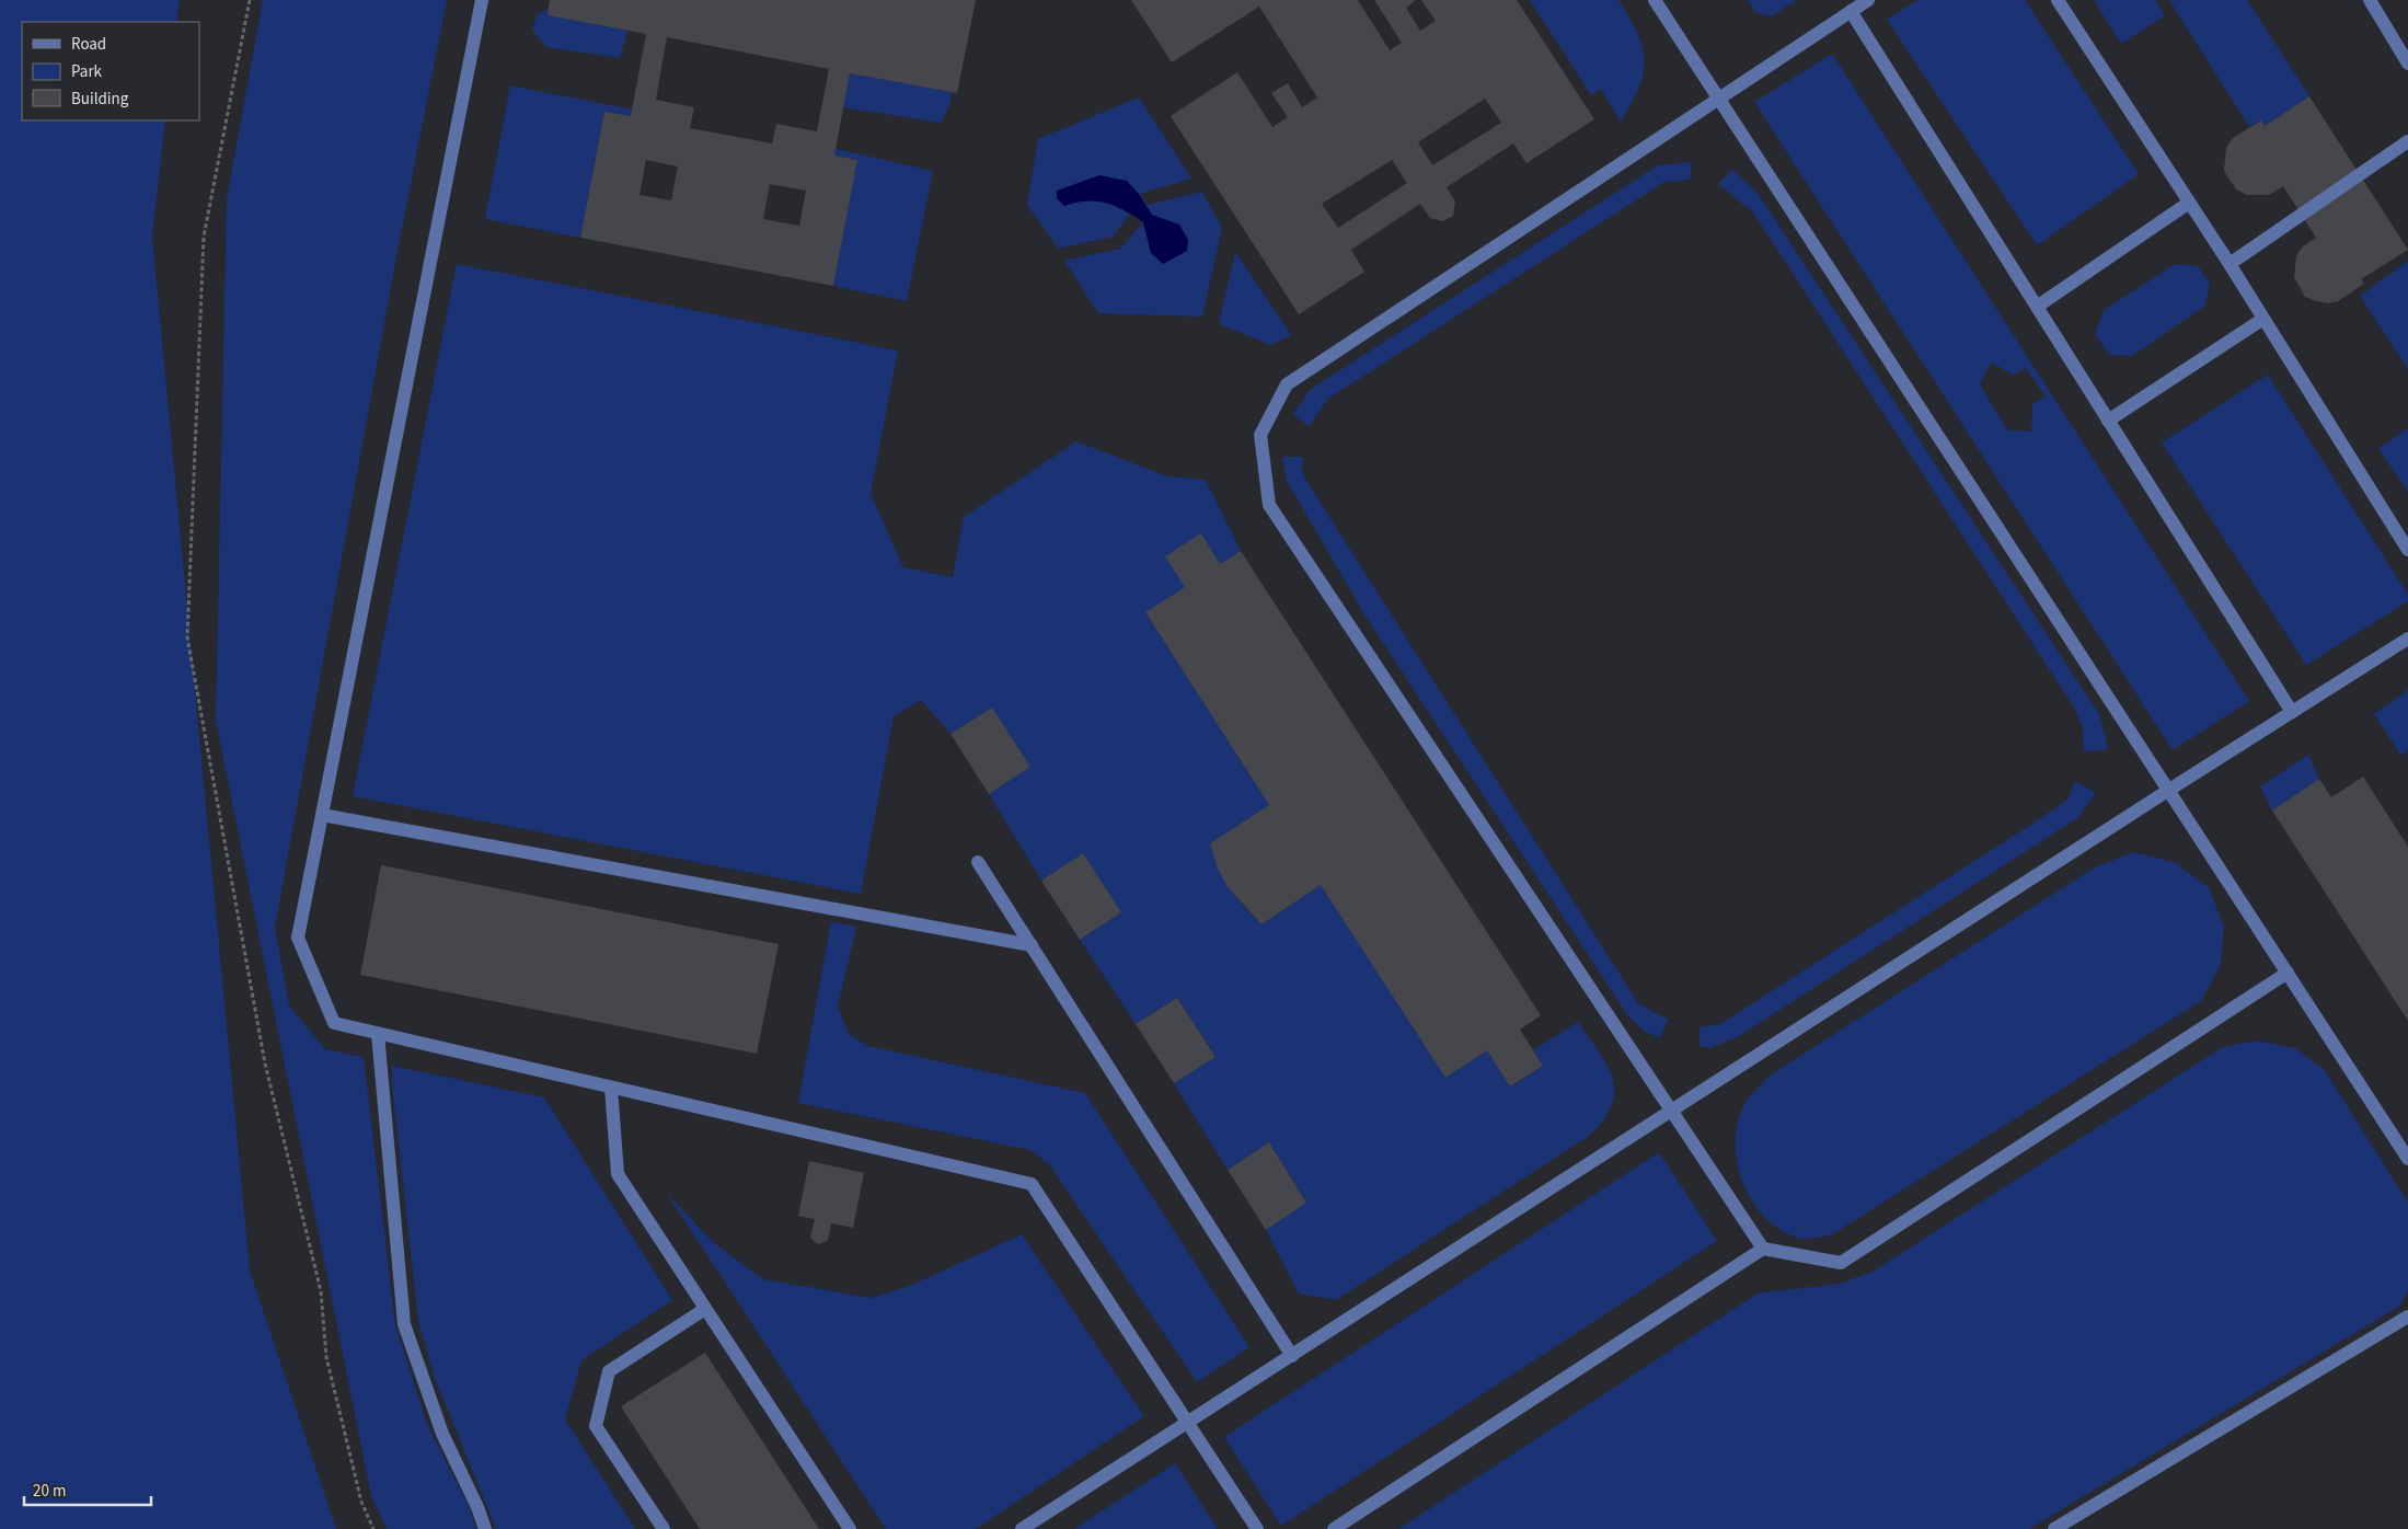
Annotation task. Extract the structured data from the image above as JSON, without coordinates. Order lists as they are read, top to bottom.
{
  "legend": ["Road", "Park", "Building"],
  "scale_bar": "20 m"
}
